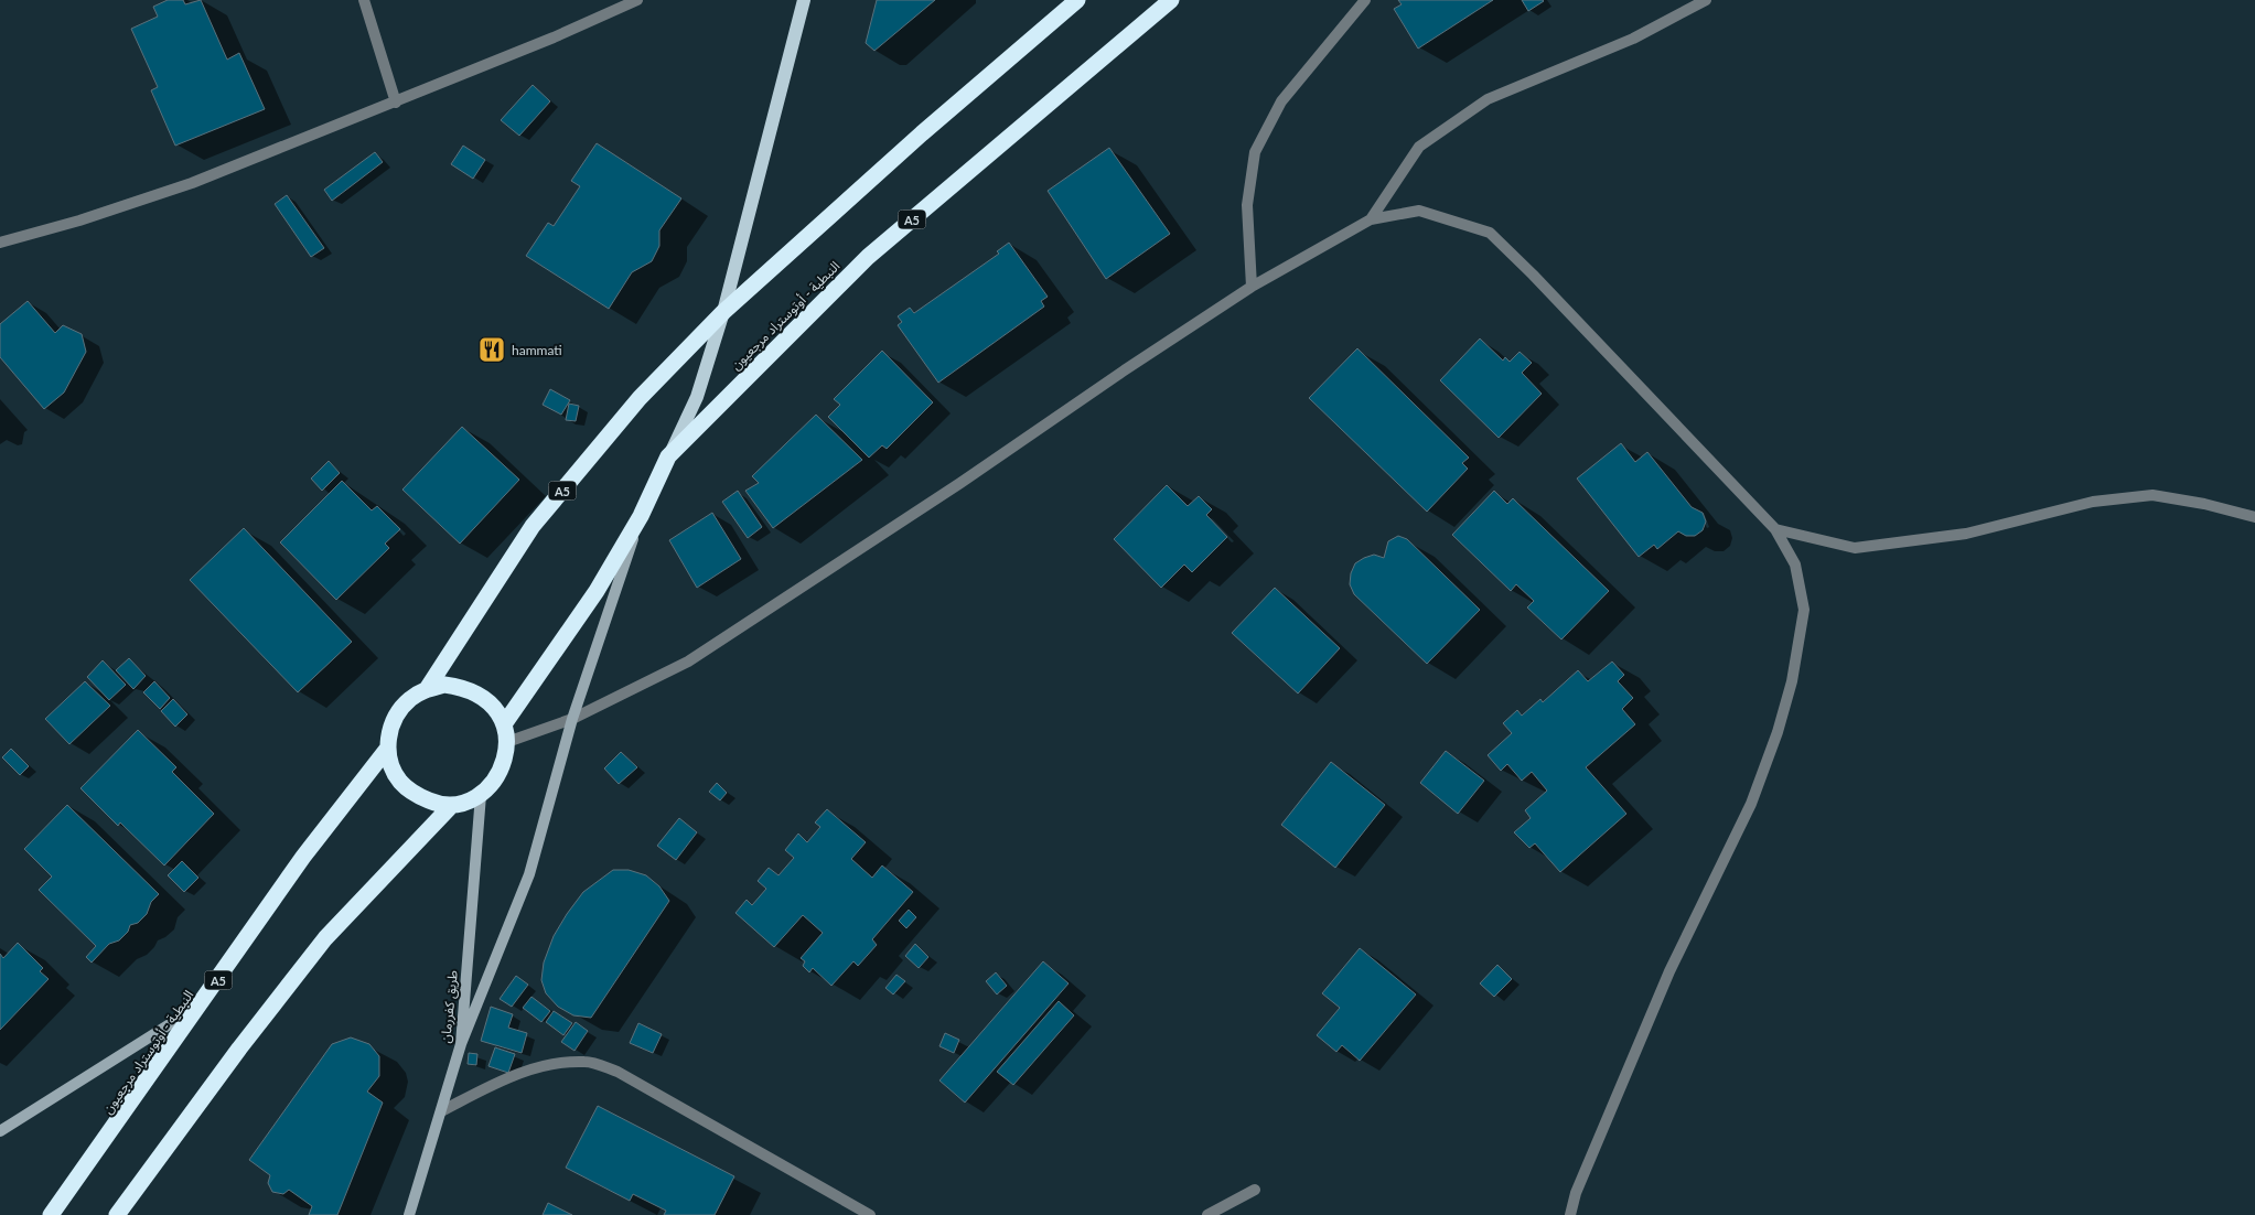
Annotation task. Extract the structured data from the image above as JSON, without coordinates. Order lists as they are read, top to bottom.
{
  "streets": {
    "highway": ["A5", "النبطية - أوتوستراد مرجعيون"],
    "main road": ["طريق كفررمان"]
  },
  "crossings": [
    ["A5", "النبطية - أوتوستراد مرجعيون"],
    ["A5", "طريق كفررمان"],
    ["النبطية - أوتوستراد مرجعيون", "طريق كفررمان"]
  ],
  "places": {
    "restaurant": ["hammati"]
  }
}
